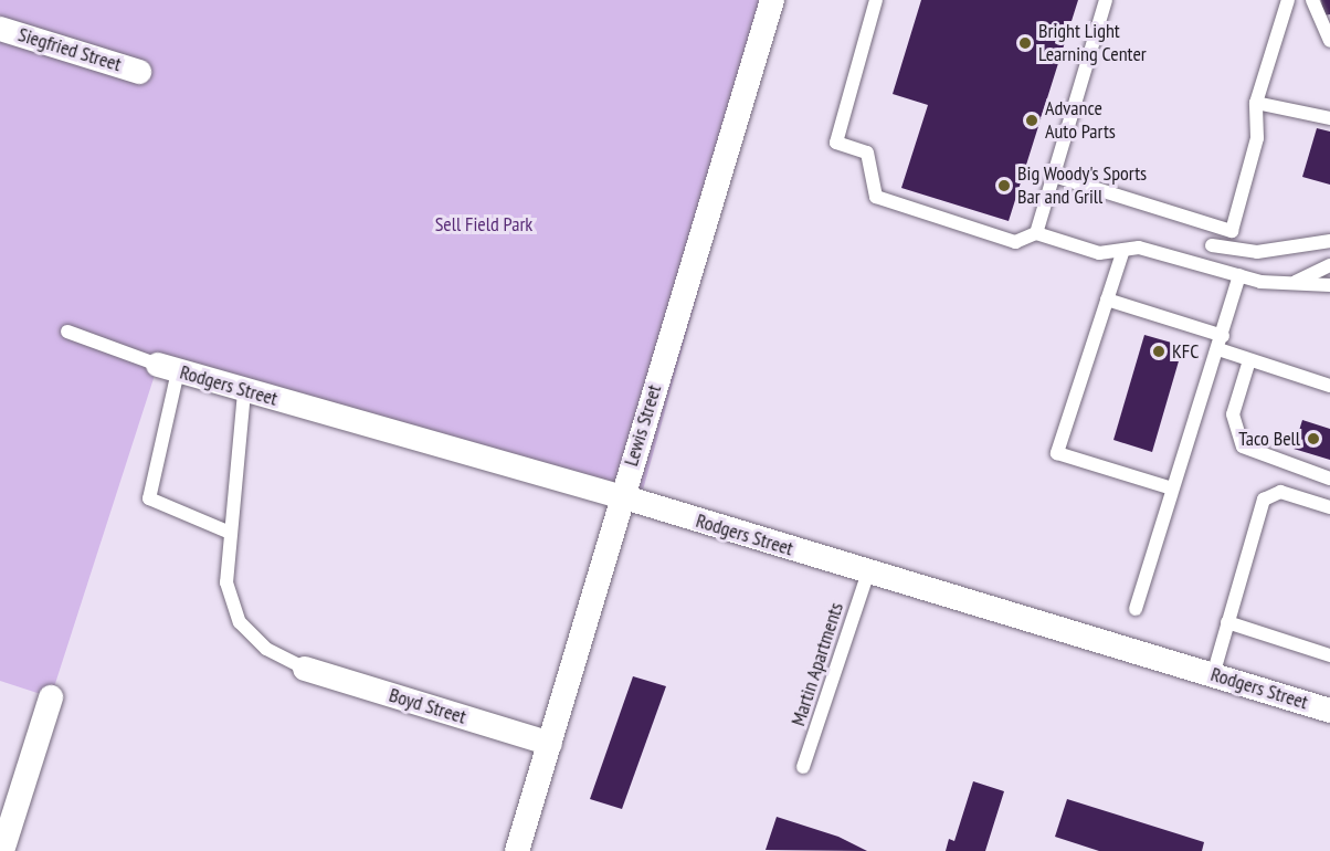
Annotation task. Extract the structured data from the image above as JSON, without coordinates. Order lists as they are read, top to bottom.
{
  "streets": {
    "street": [
      "Siegfried Street",
      "Rodgers Street",
      "Lewis Street",
      "Boyd Street"
    ],
    "lane": ["Martin Apartments"]
  },
  "crossings": [
    ["Rodgers Street", "Lewis Street"],
    ["Rodgers Street", "Martin Apartments"],
    ["Lewis Street", "Boyd Street"]
  ],
  "parks": ["Sell Field Park"],
  "places": [
    "Bright Light Learning Center",
    "Advance Auto Parts",
    "Big Woody's Sports Bar and Grill",
    "KFC",
    "Taco Bell"
  ]
}
